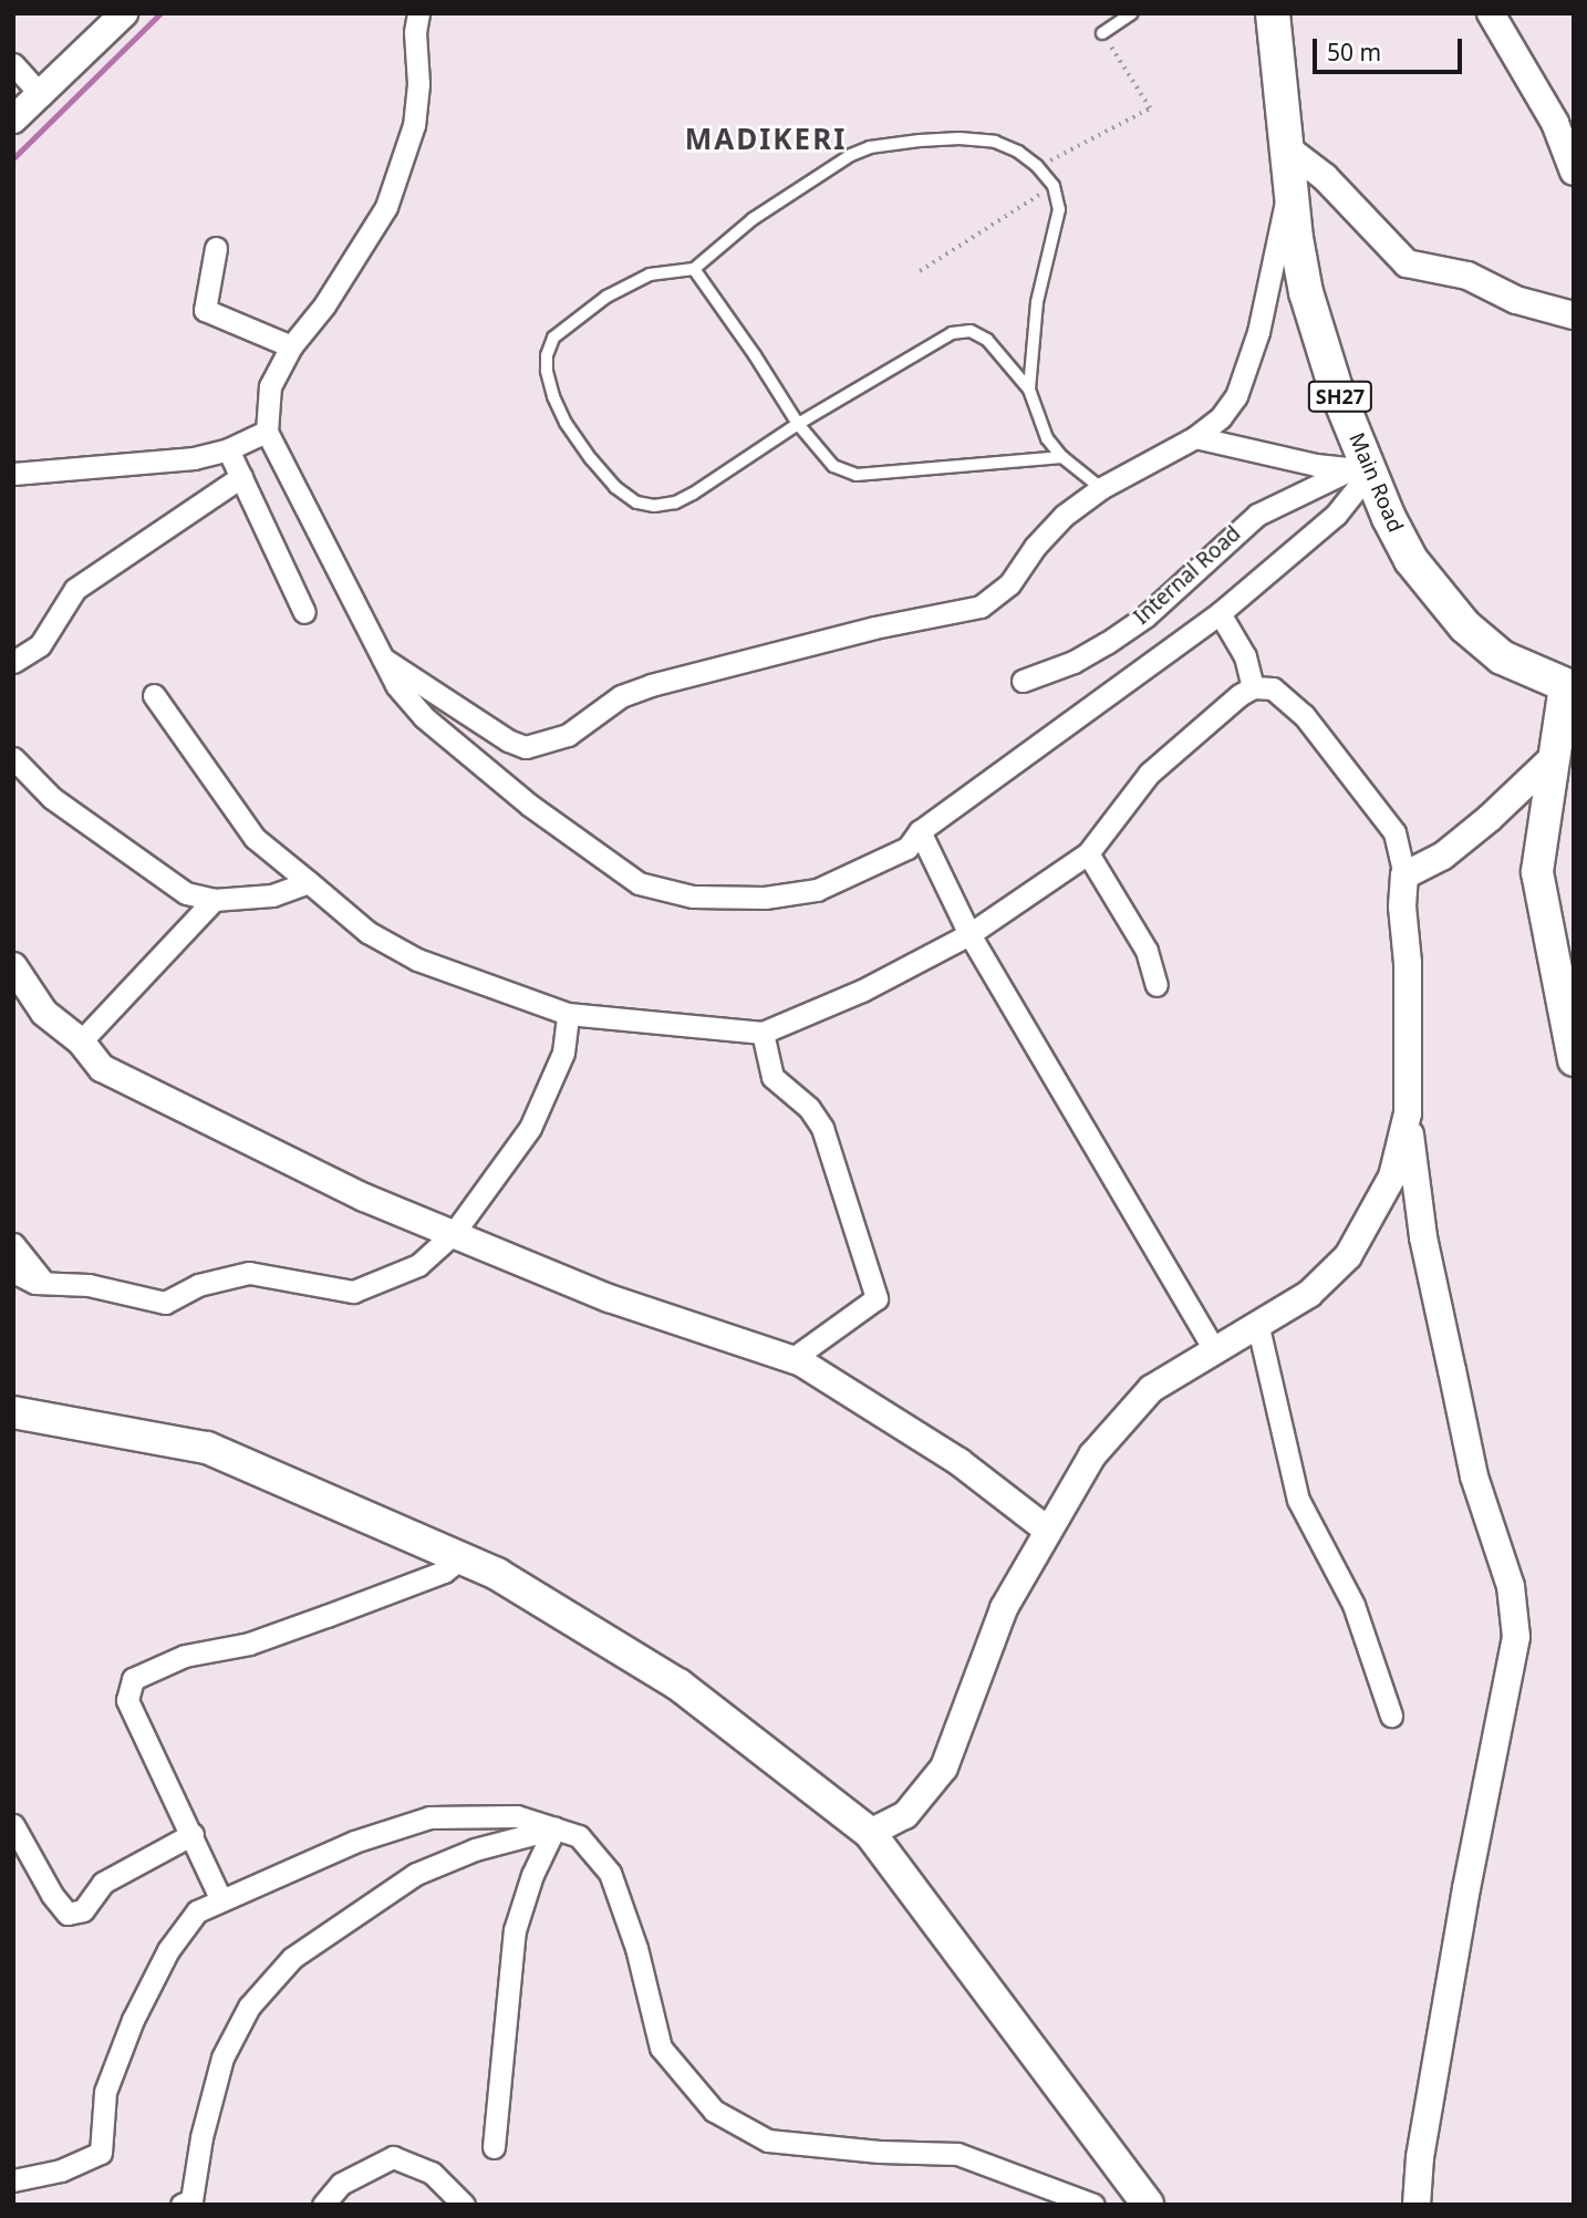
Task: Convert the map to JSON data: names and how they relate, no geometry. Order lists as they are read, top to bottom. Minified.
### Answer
{"streets":{"main road":["SH27","Main Road"],"street":["Internal Road"]},"crossings":[["Main Road","Internal Road"]],"districts":["MADIKERI"],"scale_bar":"50 m"}
